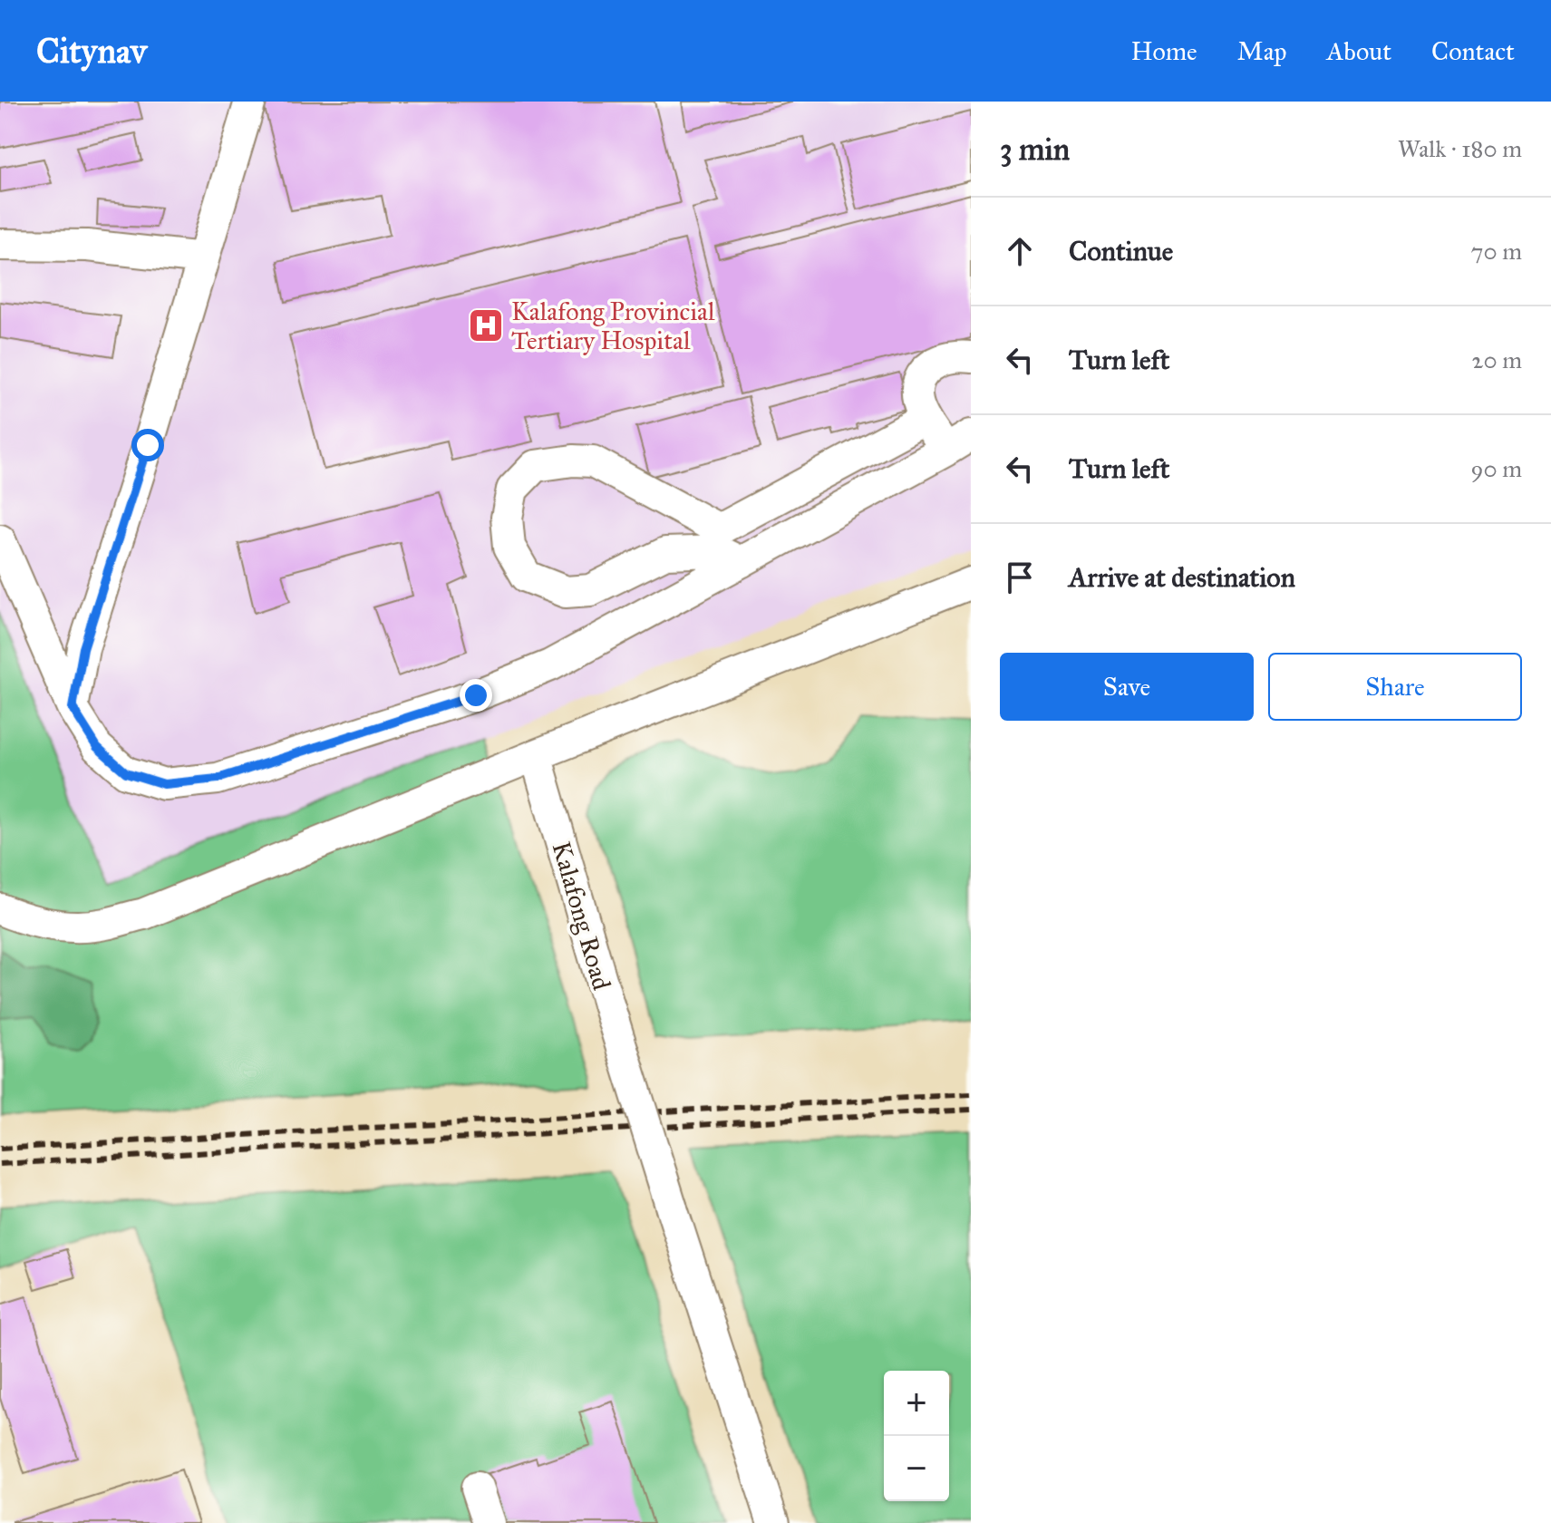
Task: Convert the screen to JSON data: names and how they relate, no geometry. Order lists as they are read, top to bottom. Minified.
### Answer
{"streets":{"street":["Kalafong Road"]},"places":{"hospital":["Kalafong Provincial Tertiary Hospital"]},"page":{"header":"Citynav","nav":["Home","Map","About","Contact"],"heading":["3 min","Walk · 180 m"],"list":[["Continue","70 m"],["Turn left","20 m"],["Turn left","90 m"],"Arrive at destination"],"buttons":["Save","Share"],"map_buttons":["+","−"]}}
